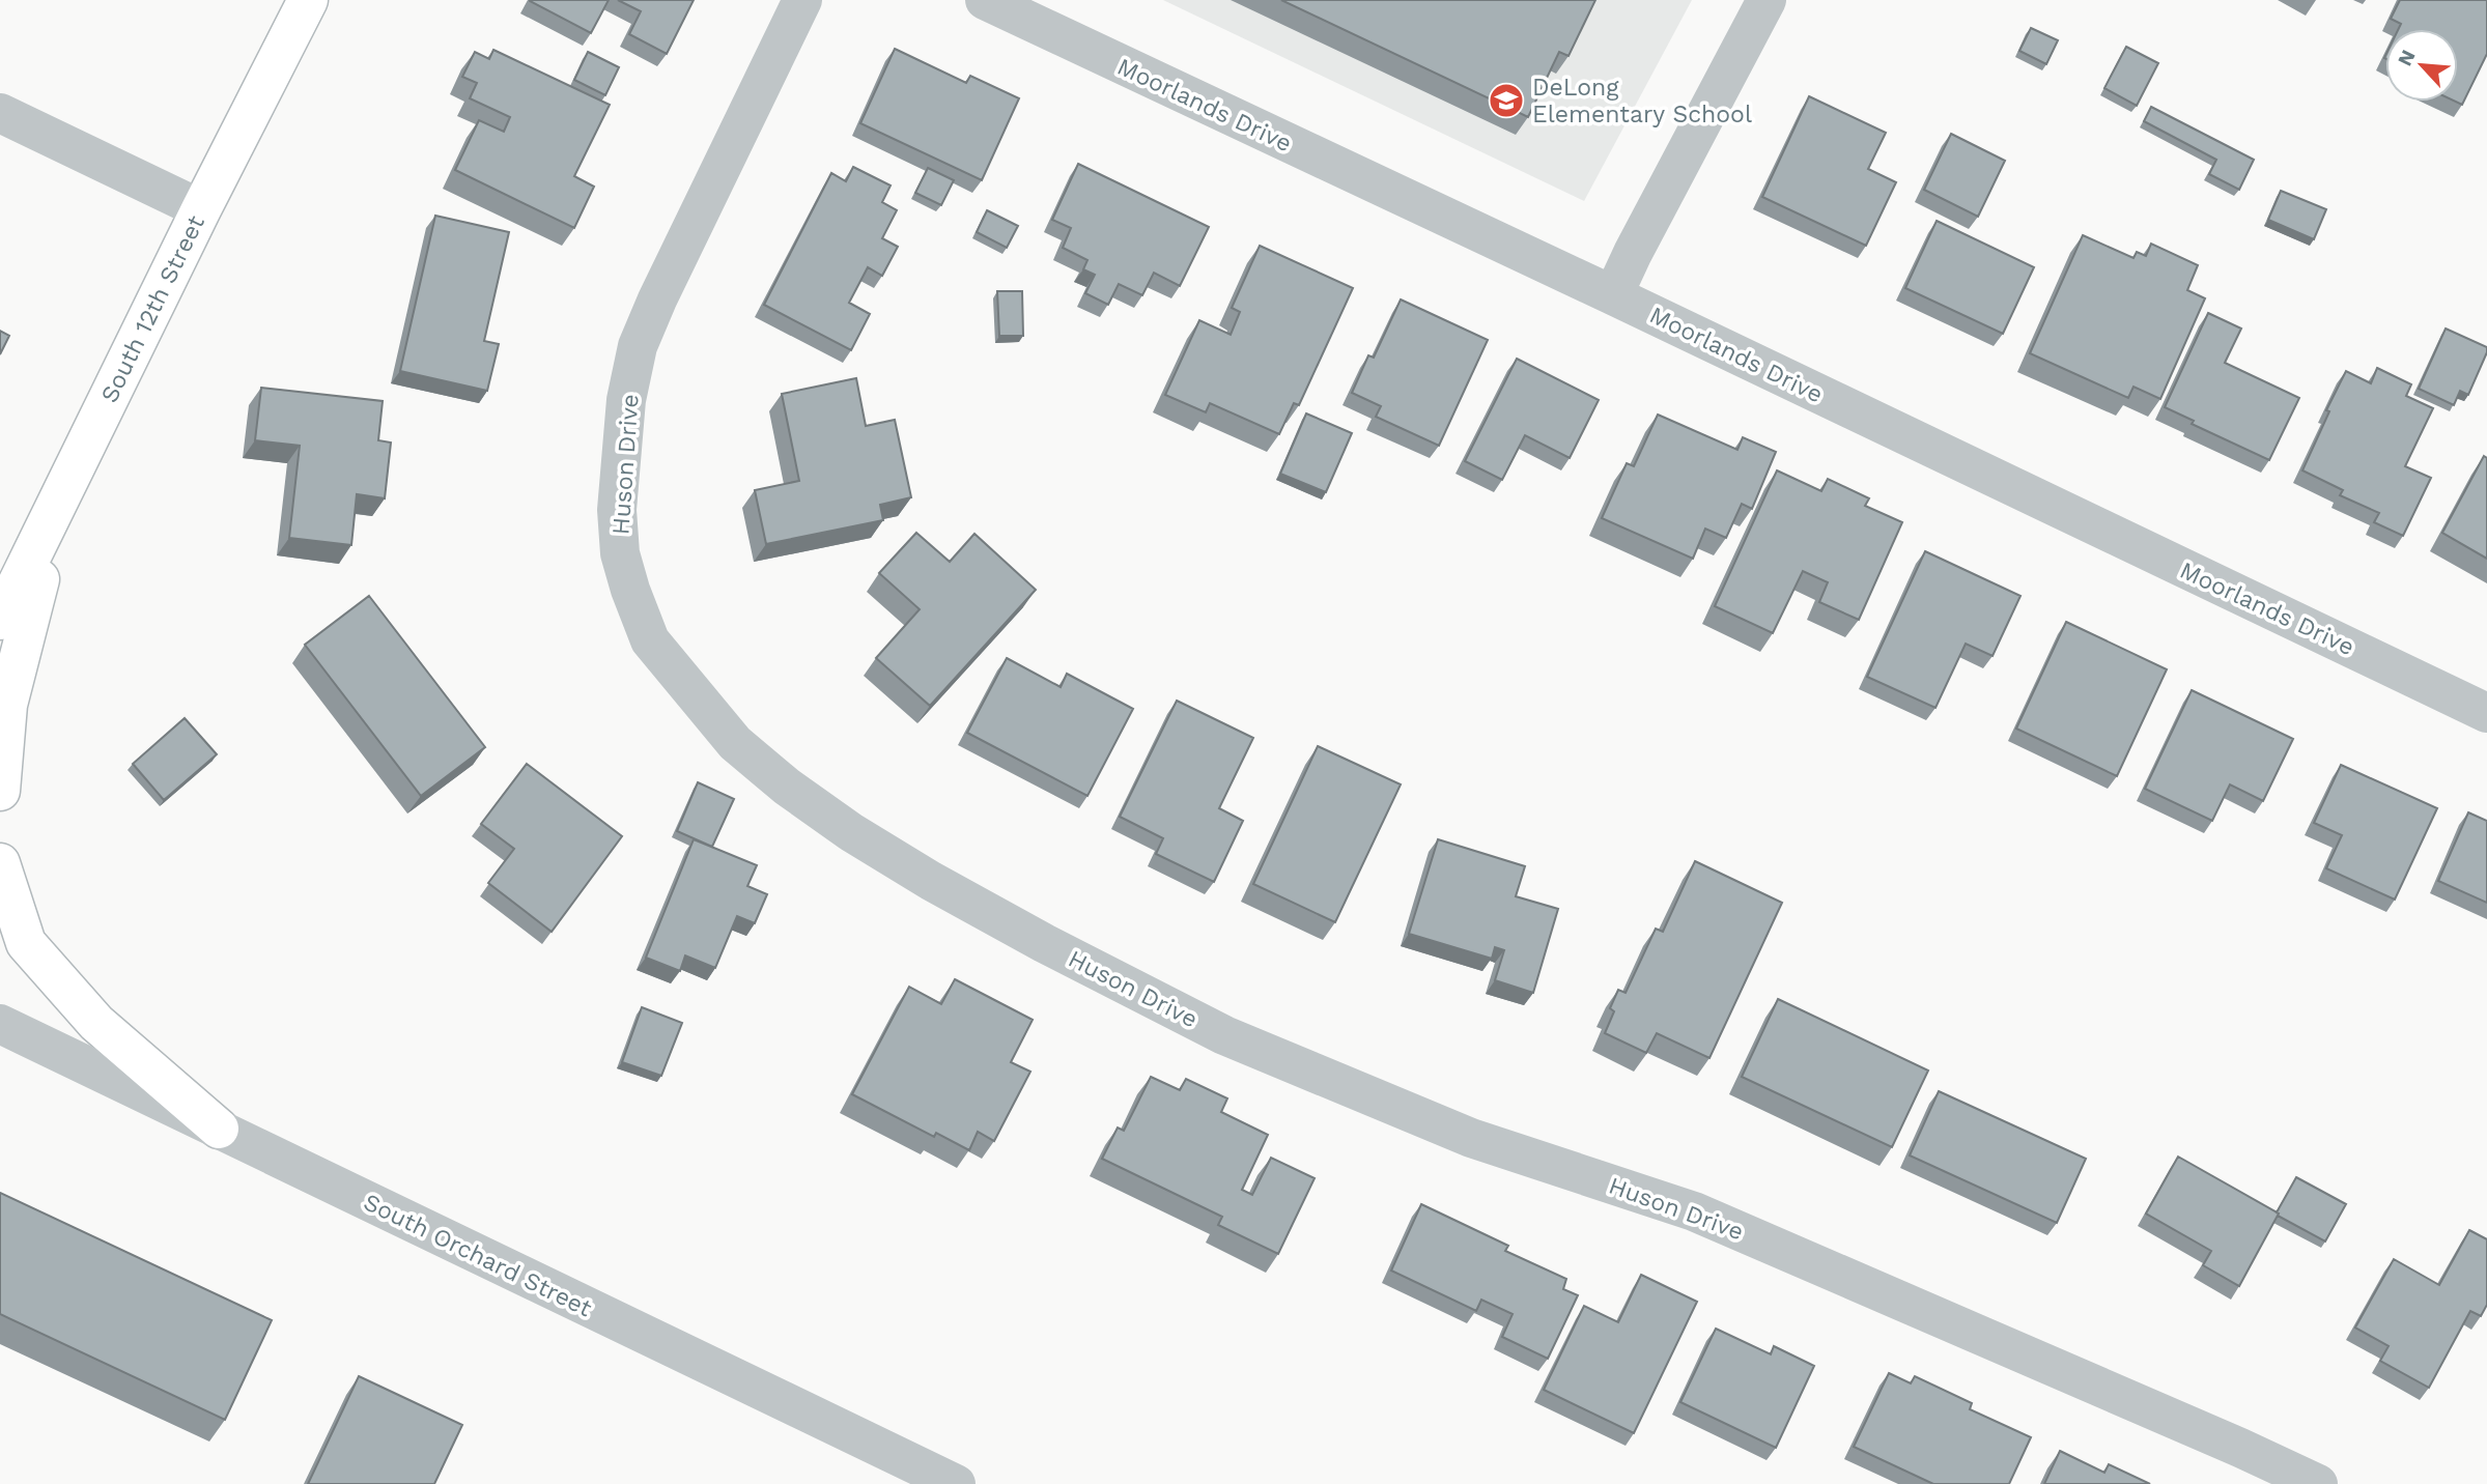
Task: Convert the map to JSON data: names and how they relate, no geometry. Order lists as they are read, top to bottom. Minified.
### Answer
{"streets":{"main road":["South 12th Street"],"street":["Moorlands Drive","Huson Drive","South Orchard Street"]},"places":{"school or university":["DeLong Elementary School"]},"north":"top left"}
